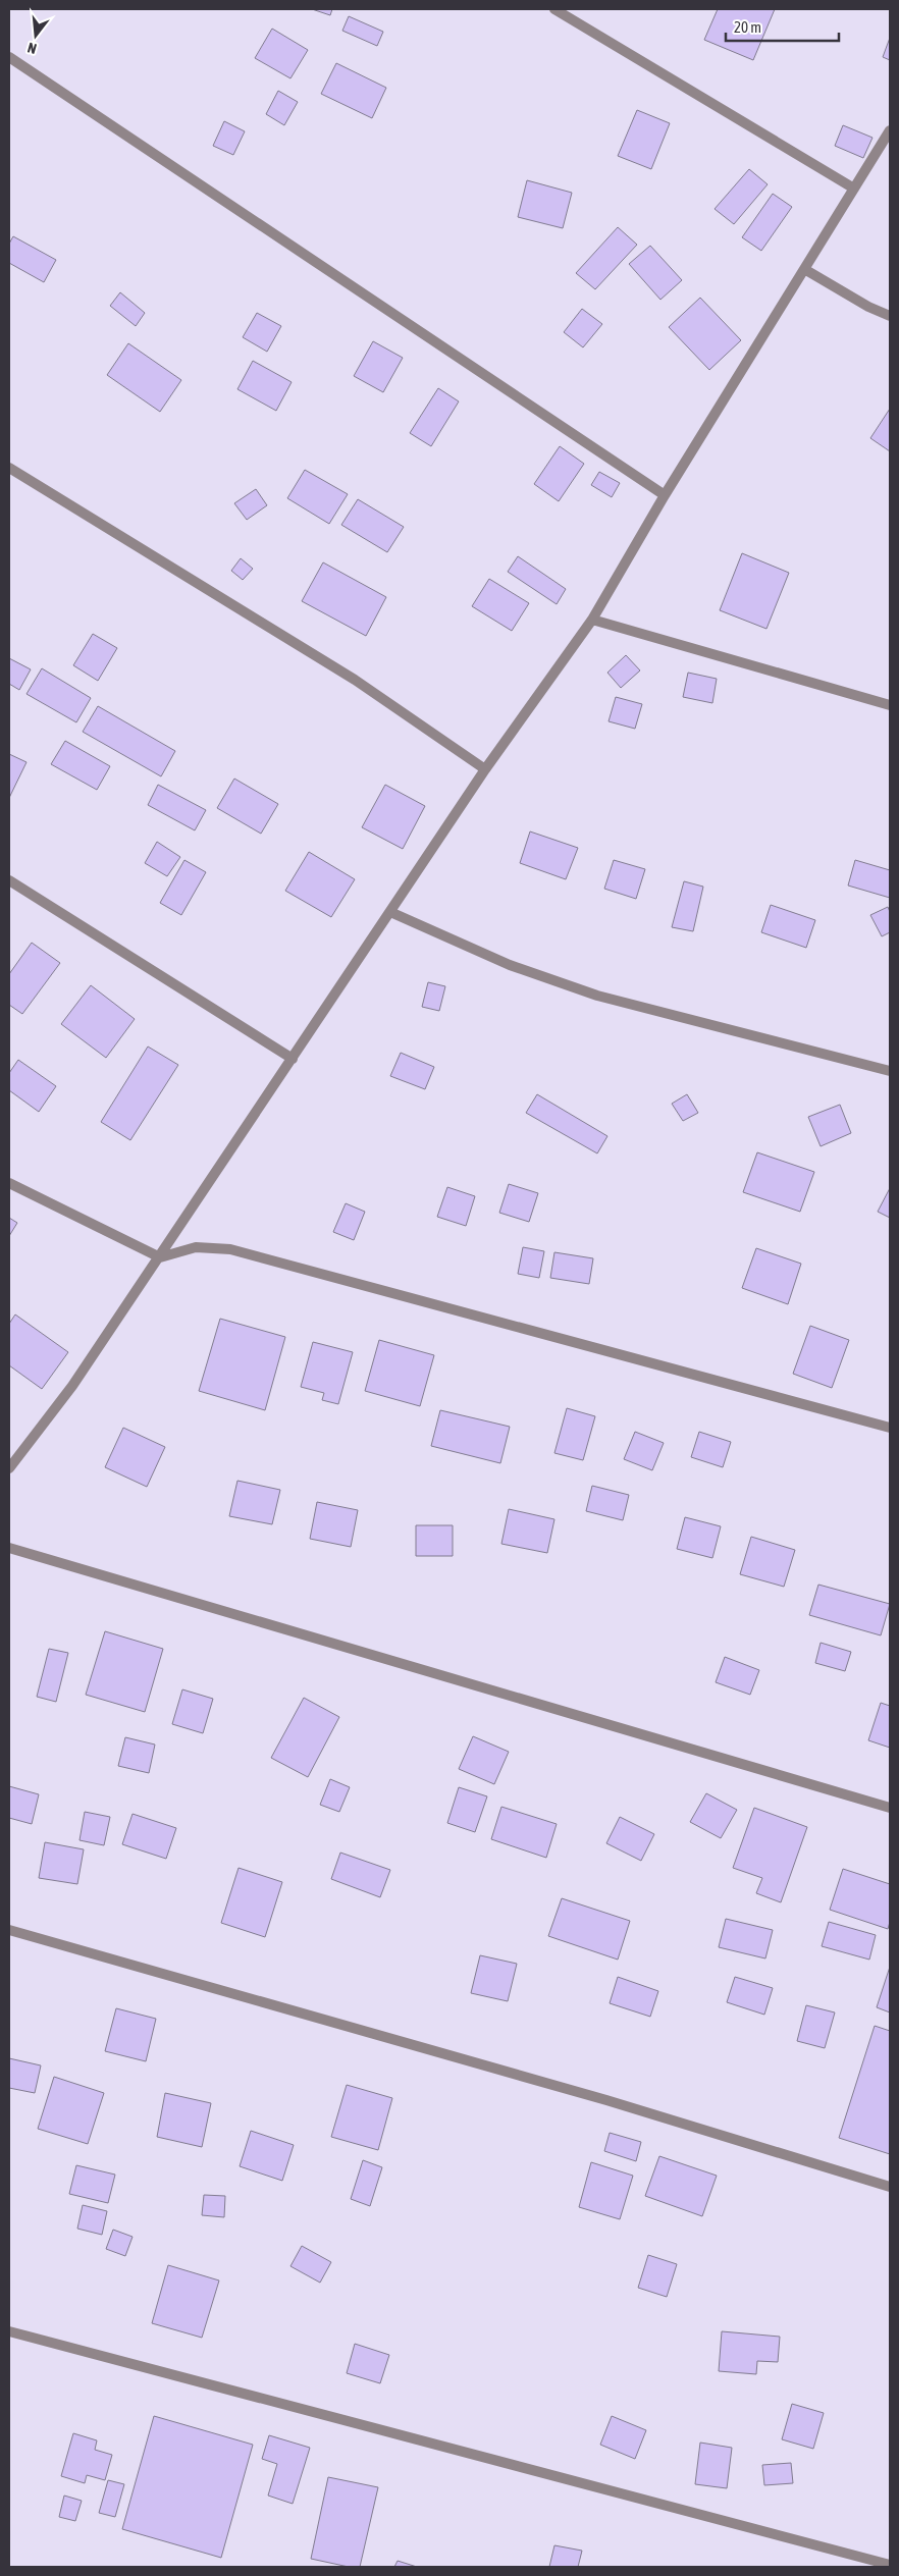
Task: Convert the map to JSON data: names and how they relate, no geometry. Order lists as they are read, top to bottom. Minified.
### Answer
{"scale_bar":"20 m","north":"bottom"}
